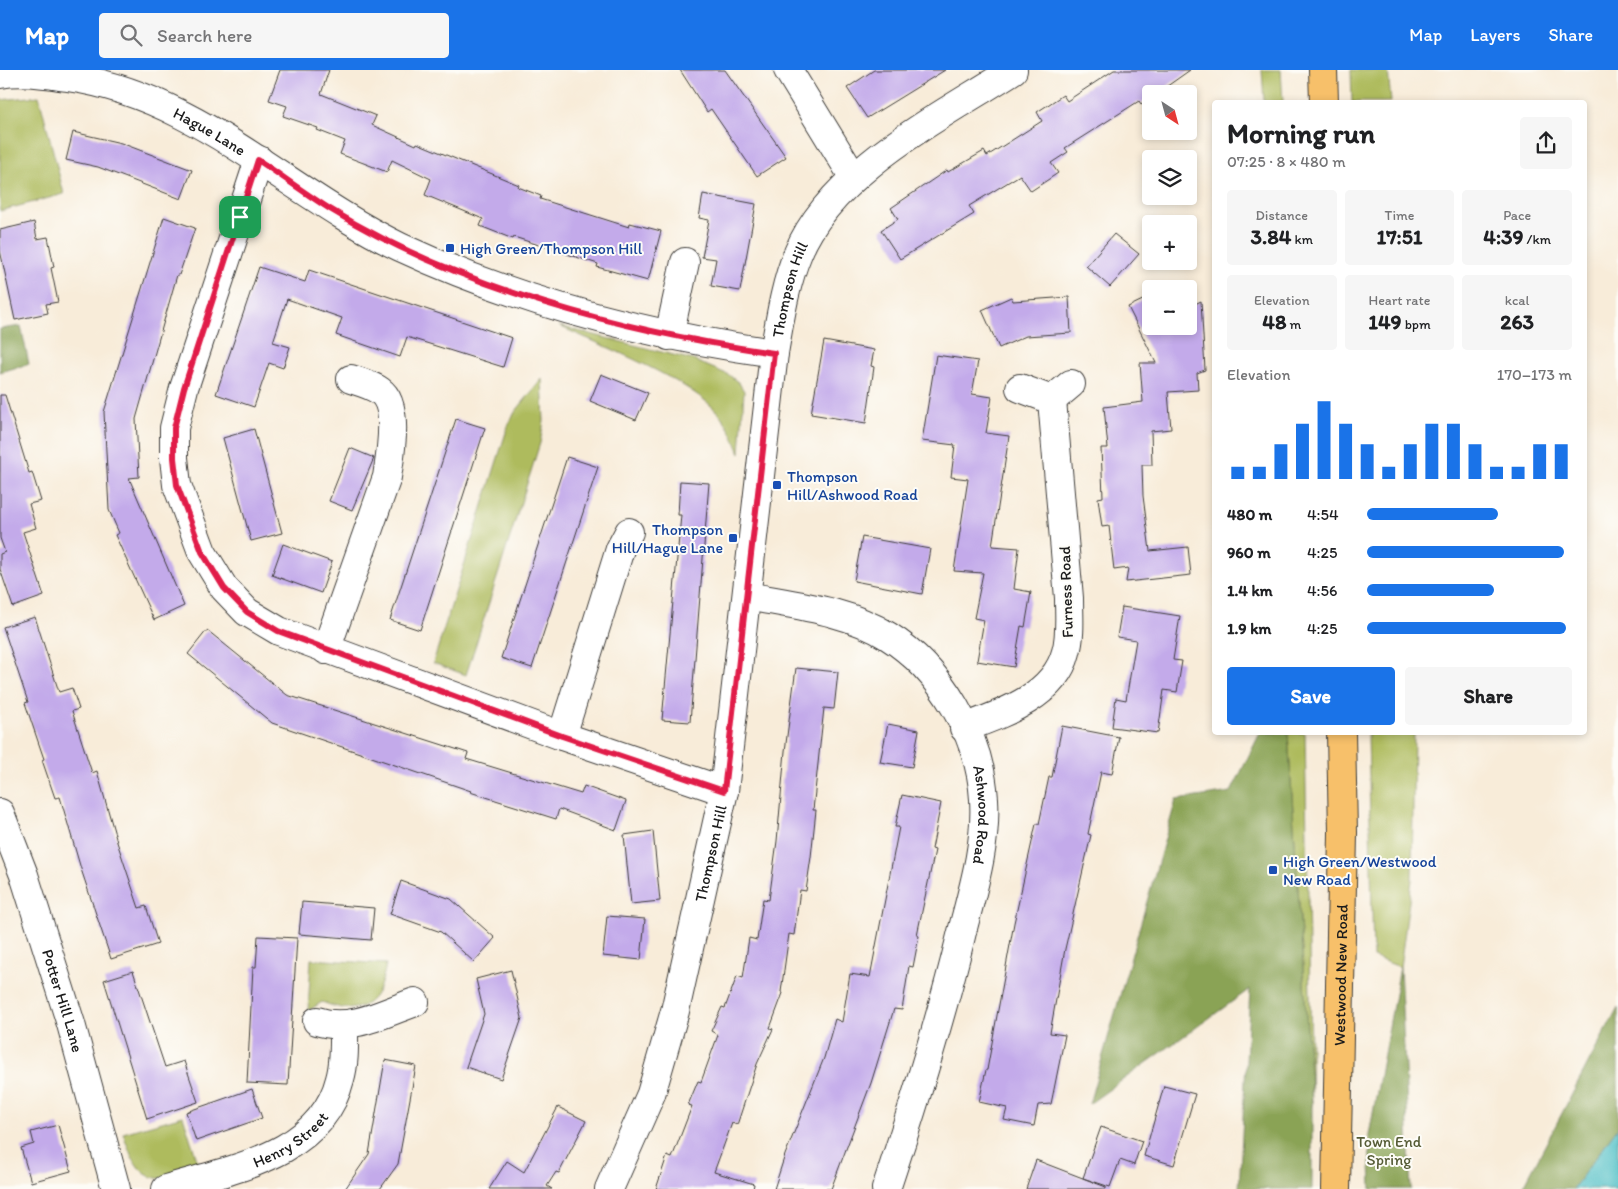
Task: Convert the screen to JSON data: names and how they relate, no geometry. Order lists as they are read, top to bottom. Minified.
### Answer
{"streets":{"highway":["Westwood New Road"],"street":["Hague Lane","Thompson Hill","Furness Road","Ashwood Road","Potter Hill Lane","Henry Street"]},"crossings":[["Hague Lane","Thompson Hill"],["Thompson Hill","Ashwood Road"],["Furness Road","Ashwood Road"]],"parks":["Town End Spring"],"places":{"transit":["High Green/Thompson Hill","Thompson Hill/Ashwood Road","Thompson Hill/Hague Lane","High Green/Westwood New Road"]},"north":"bottom right","page":{"header":"Map","search":"Search here","nav":["Map","Layers","Share"],"map_buttons":["+","−"],"heading":["Morning run","07:25 · 8 × 480 m"],"stats":[["Distance","3.84 km"],["Time","17:51"],["Pace","4:39 /km"],["Elevation","48 m"],["Heart rate","149 bpm"],["kcal","263"]],"chart":["Elevation","170–173 m"],"list":[{"name":"480 m","note":"4:54"},{"name":"960 m","note":"4:25"},{"name":"1.4 km","note":"4:56"},{"name":"1.9 km","note":"4:25"}],"buttons":["Save","Share"]}}
